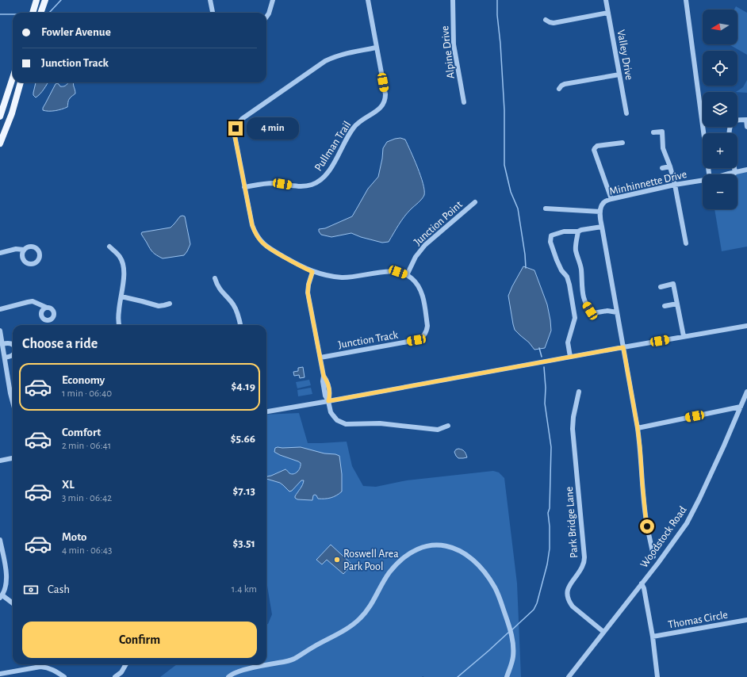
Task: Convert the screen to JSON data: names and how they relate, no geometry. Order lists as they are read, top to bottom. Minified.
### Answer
{"streets":{"street":["Alpine Drive","Valley Drive","Pullman Trail","Minhinnette Drive","Junction Point","Junction Track","Park Bridge Lane","Woodstock Road","Thomas Circle"]},"crossings":[["Pullman Trail","Junction Track"],["Junction Point","Junction Track"],["Park Bridge Lane","Woodstock Road"]],"places":["Roswell Area Park Pool"],"north":"left","page":{"map_buttons":["+","−"],"banner":["Fowler Avenue","Junction Track"],"bubble":"4 min","heading":"Choose a ride","list":[{"name":"Economy","note":"1 min · 06:40","value":"$4.19"},{"name":"Comfort","note":"2 min · 06:41","value":"$5.66"},{"name":"XL","note":"3 min · 06:42","value":"$7.13"},{"name":"Moto","note":"4 min · 06:43","value":"$3.51"}],"pay":["Cash","1.4 km"],"buttons":"Confirm"}}
